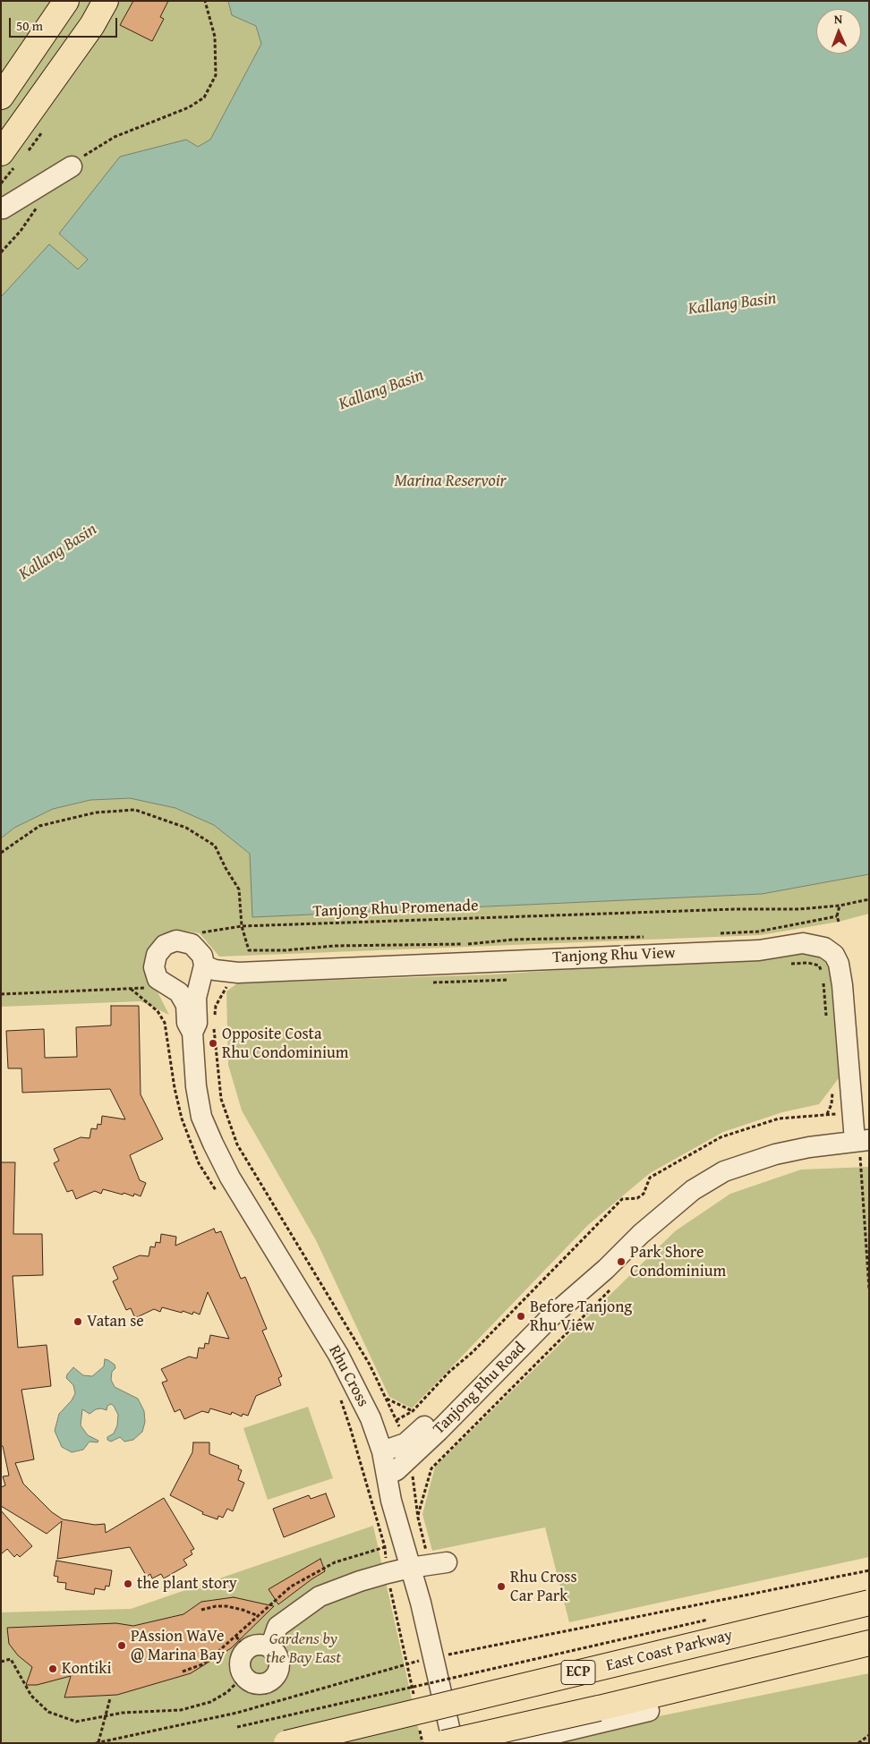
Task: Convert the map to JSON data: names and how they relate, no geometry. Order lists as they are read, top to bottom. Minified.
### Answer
{"streets":{"main road":["East Coast Parkway","ECP"],"street":["Tanjong Rhu View","Rhu Cross","Tanjong Rhu Road"],"path":["Tanjong Rhu Promenade"]},"crossings":[["Tanjong Rhu Promenade","Rhu Cross"],["Tanjong Rhu View","Rhu Cross"],["Tanjong Rhu View","Tanjong Rhu Road"],["Rhu Cross","Tanjong Rhu Road"]],"water":["Kallang Basin","Marina Reservoir"],"parks":["Gardens by the Bay East"],"places":["Opposite Costa Rhu Condominium","Park Shore Condominium","Before Tanjong Rhu View","Vatan se","the plant story","Rhu Cross Car Park","PAssion WaVe @ Marina Bay","Kontiki"],"scale_bar":"50 m","north":"top"}
